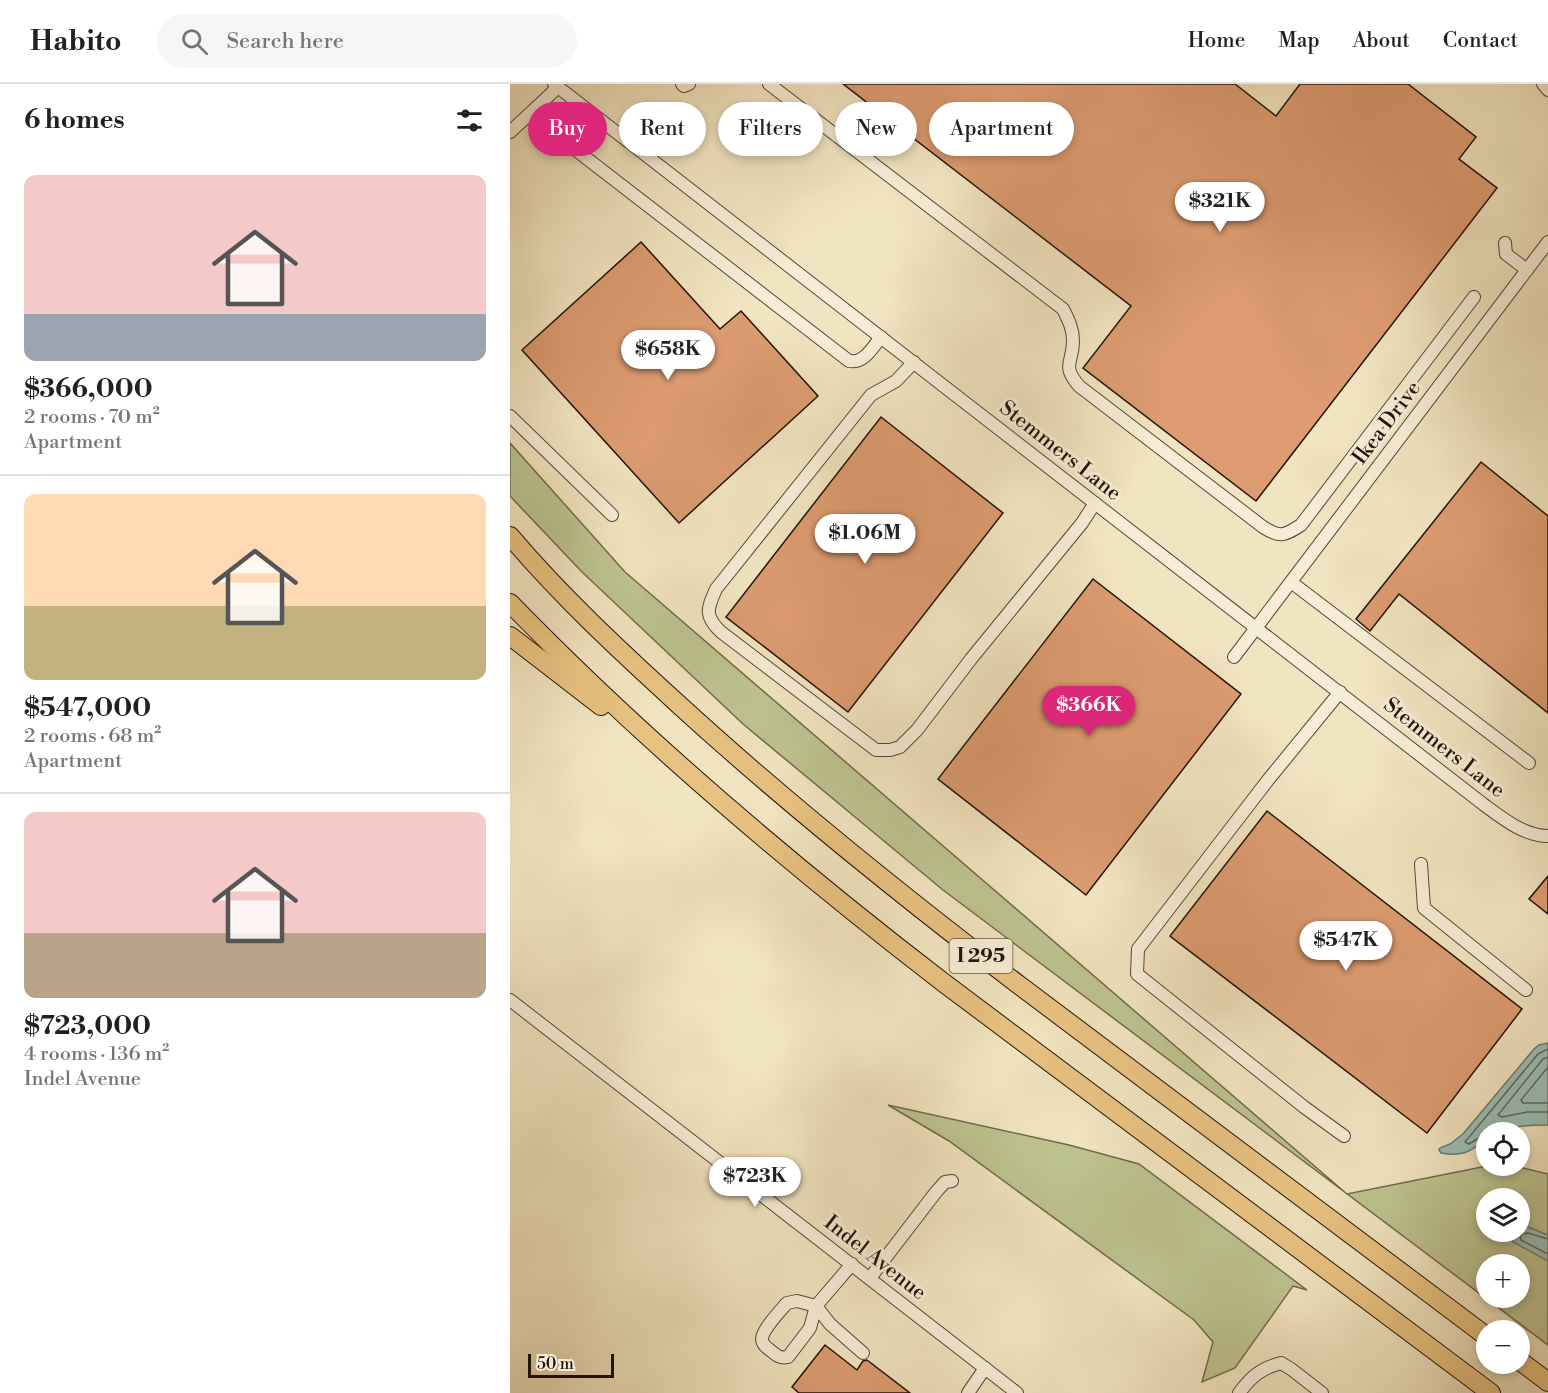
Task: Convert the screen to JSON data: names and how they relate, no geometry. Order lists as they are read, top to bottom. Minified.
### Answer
{"streets":{"highway":["I 295"],"street":["Ikea Drive","Stemmers Lane","Indel Avenue"]},"crossings":[["Ikea Drive","Stemmers Lane"]],"scale_bar":"50 m","page":{"header":"Habito","search":"Search here","nav":["Home","Map","About","Contact"],"heading":"6 homes","chip":["Buy","Rent","Filters","New","Apartment"],"list":[{"name":"$366,000","note":"2 rooms · 70 m² · Apartment"},{"name":"$547,000","note":"2 rooms · 68 m² · Apartment"},{"name":"$723,000","note":"4 rooms · 136 m² · Indel Avenue"}],"price":["$321K","$658K","$1.06M","$366K","$547K","$723K"],"map_buttons":["+","−"],"scale":"50 m"}}
